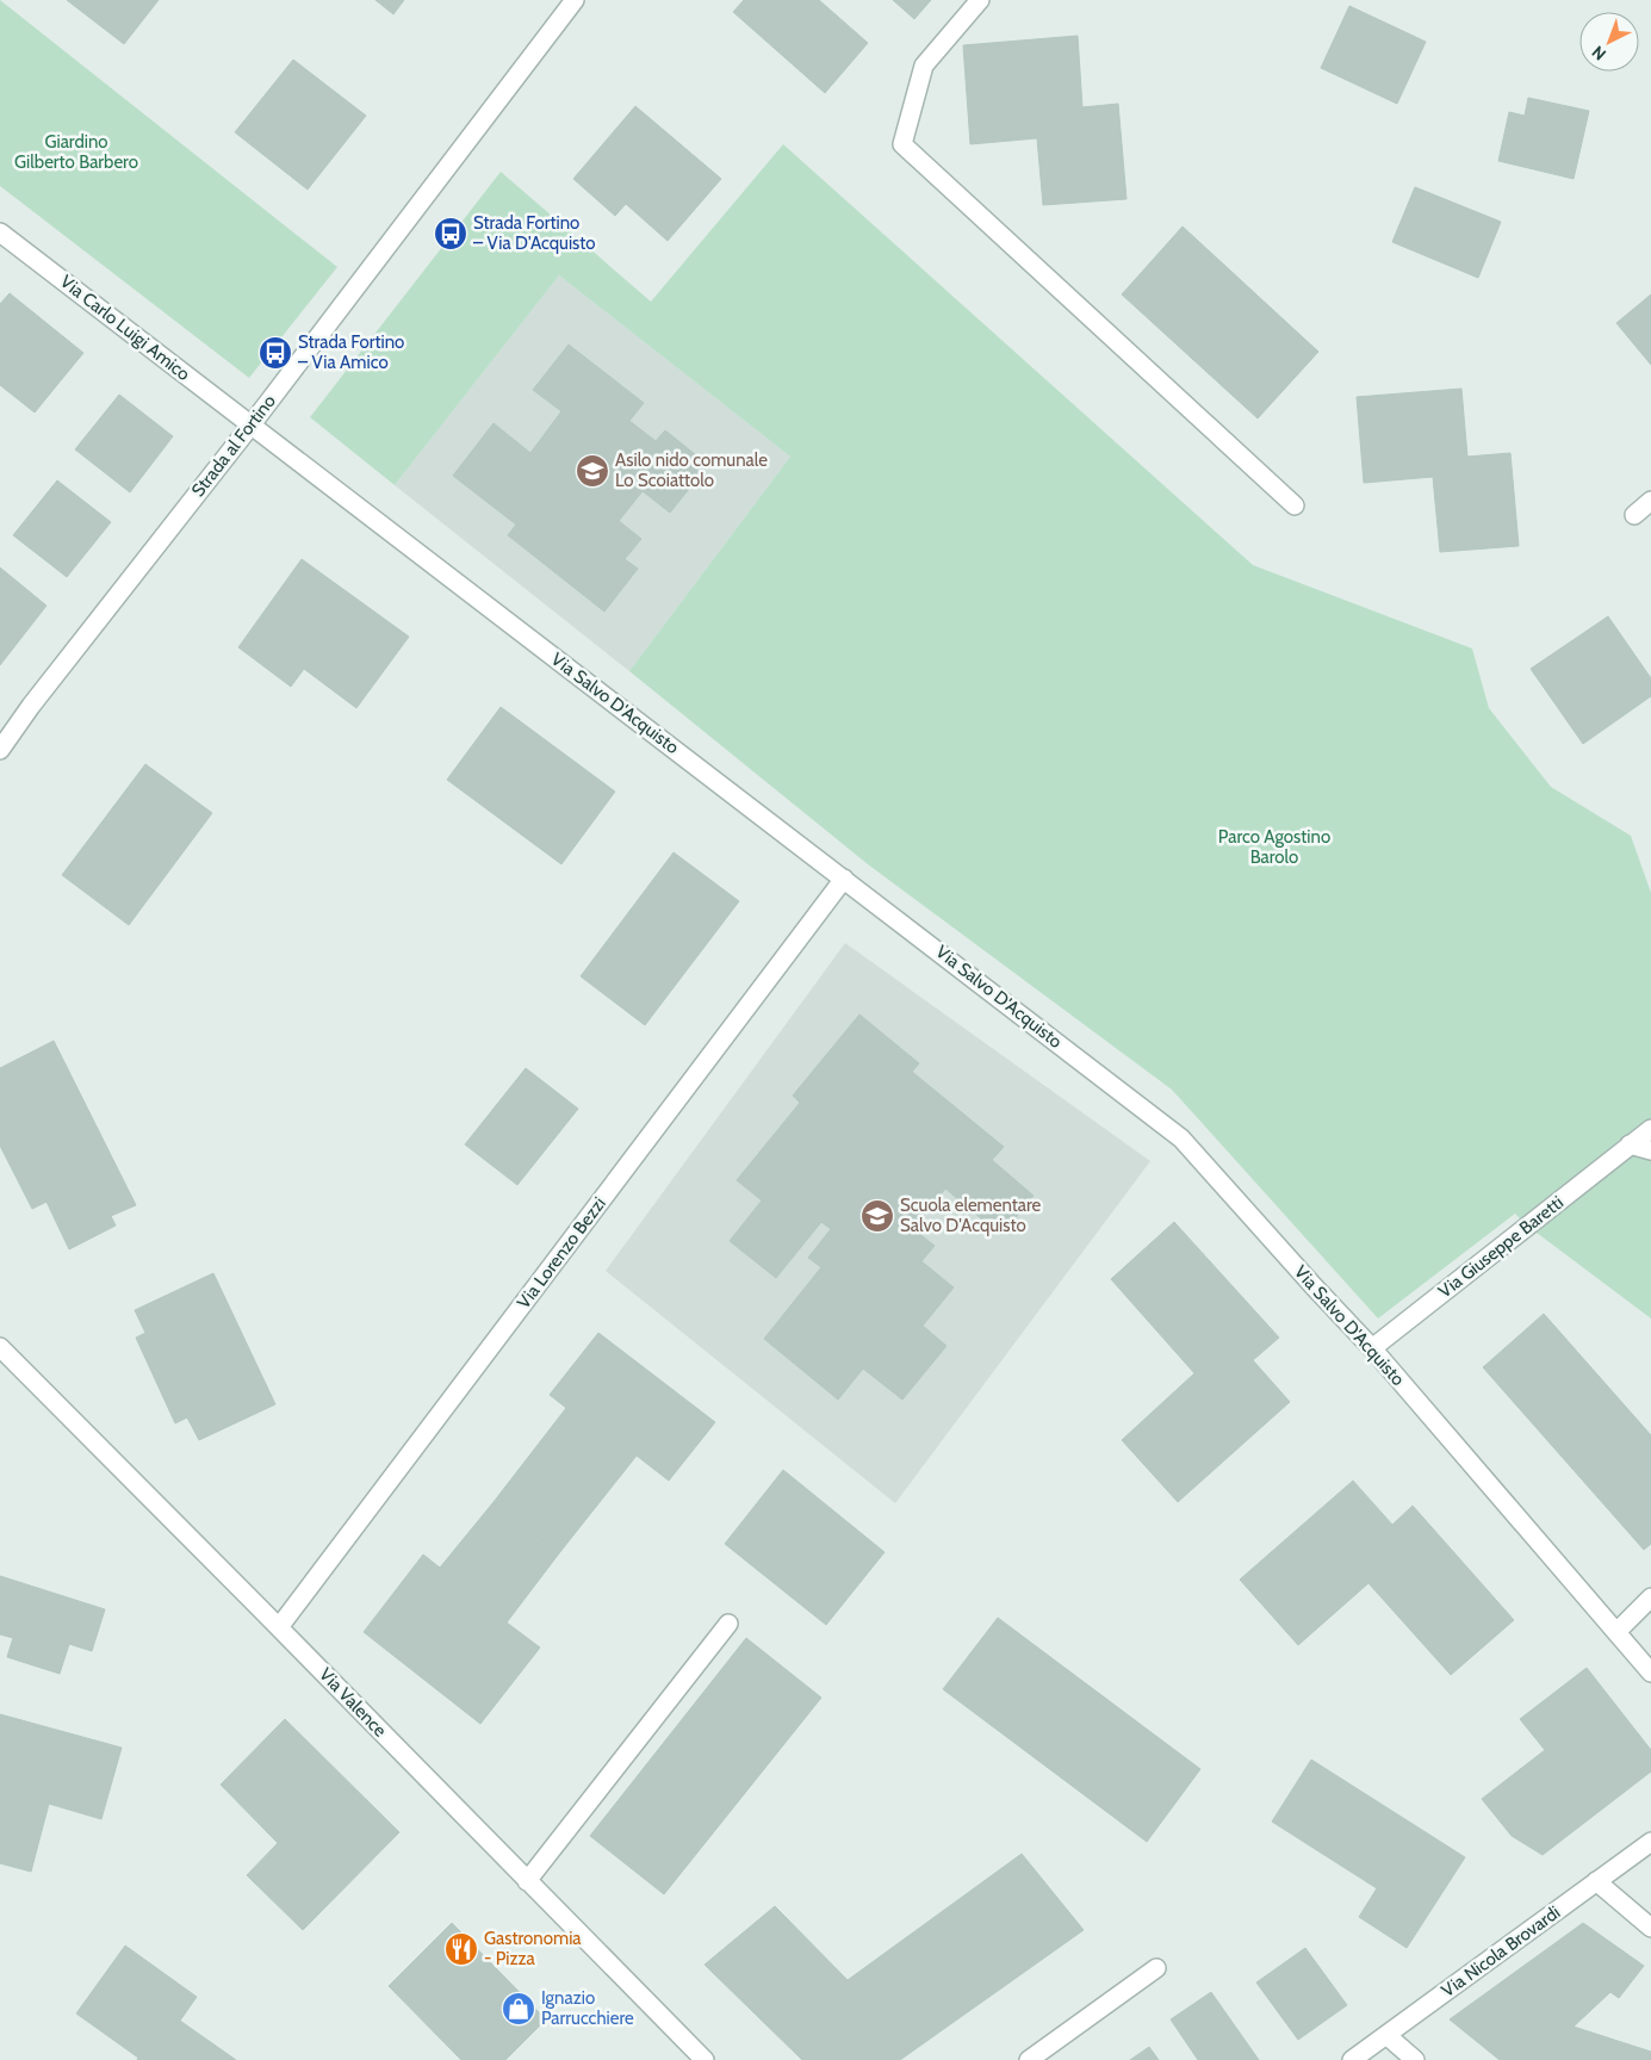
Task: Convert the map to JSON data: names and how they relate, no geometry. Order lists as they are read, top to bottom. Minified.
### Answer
{"streets":{"street":["Via Carlo Luigi Amico","Strada al Fortino","Via Salvo D'Acquisto","Via Giuseppe Baretti","Via Lorenzo Bezzi","Via Valence","Via Nicola Brovardi"]},"crossings":[["Via Carlo Luigi Amico","Strada al Fortino"],["Via Carlo Luigi Amico","Via Salvo D'Acquisto"],["Strada al Fortino","Via Salvo D'Acquisto"],["Via Salvo D'Acquisto","Via Giuseppe Baretti"],["Via Salvo D'Acquisto","Via Lorenzo Bezzi"],["Via Lorenzo Bezzi","Via Valence"]],"parks":["Giardino Gilberto Barbero","Parco Agostino Barolo"],"places":{"bus stop":["Strada Fortino – Via D'Acquisto","Strada Fortino – Via Amico"],"school or university":["Asilo nido comunale Lo Scoiattolo","Scuola elementare Salvo D'Acquisto"],"restaurant":["Gastronomia - Pizza"],"shop":["Ignazio Parrucchiere"]},"north":"bottom left"}
